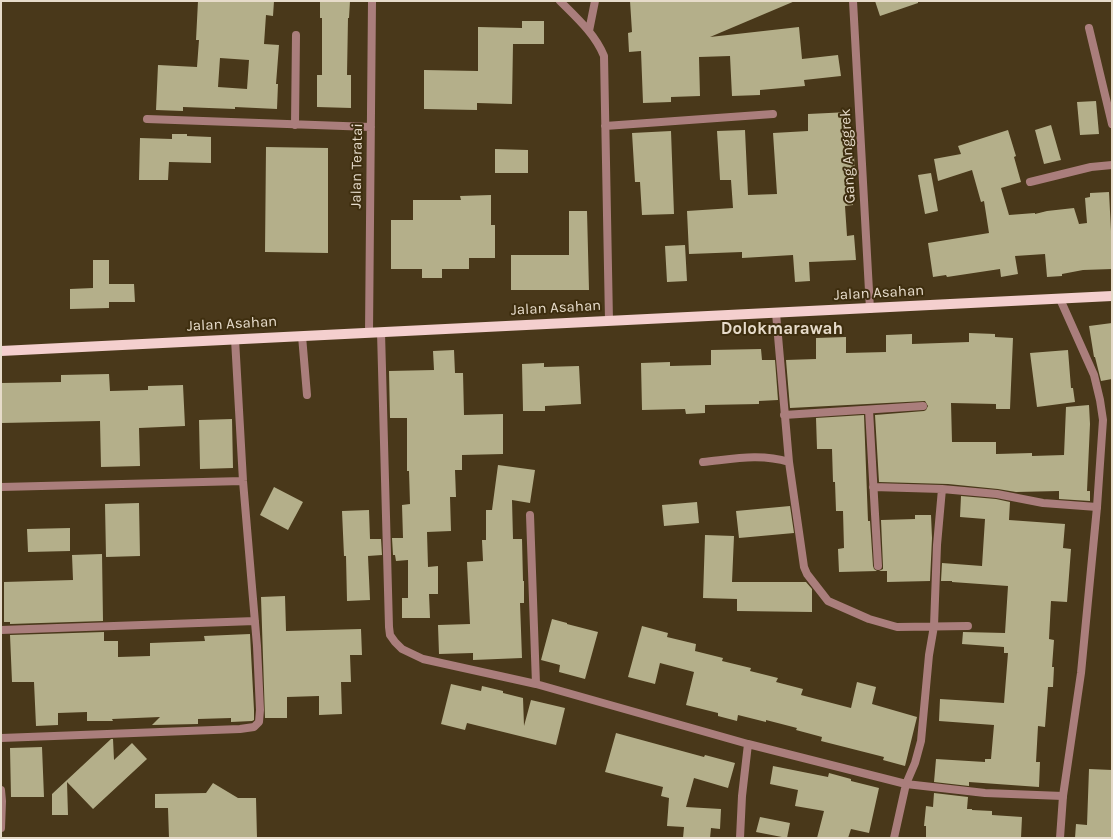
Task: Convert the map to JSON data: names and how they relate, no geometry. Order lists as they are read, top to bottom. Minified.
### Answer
{"streets":{"main road":["Jalan Asahan"],"street":["Gang Anggrek","Jalan Teratai"]},"crossings":[["Gang Anggrek","Jalan Asahan"],["Jalan Teratai","Jalan Asahan"]],"districts":["Dolokmarawah"]}
